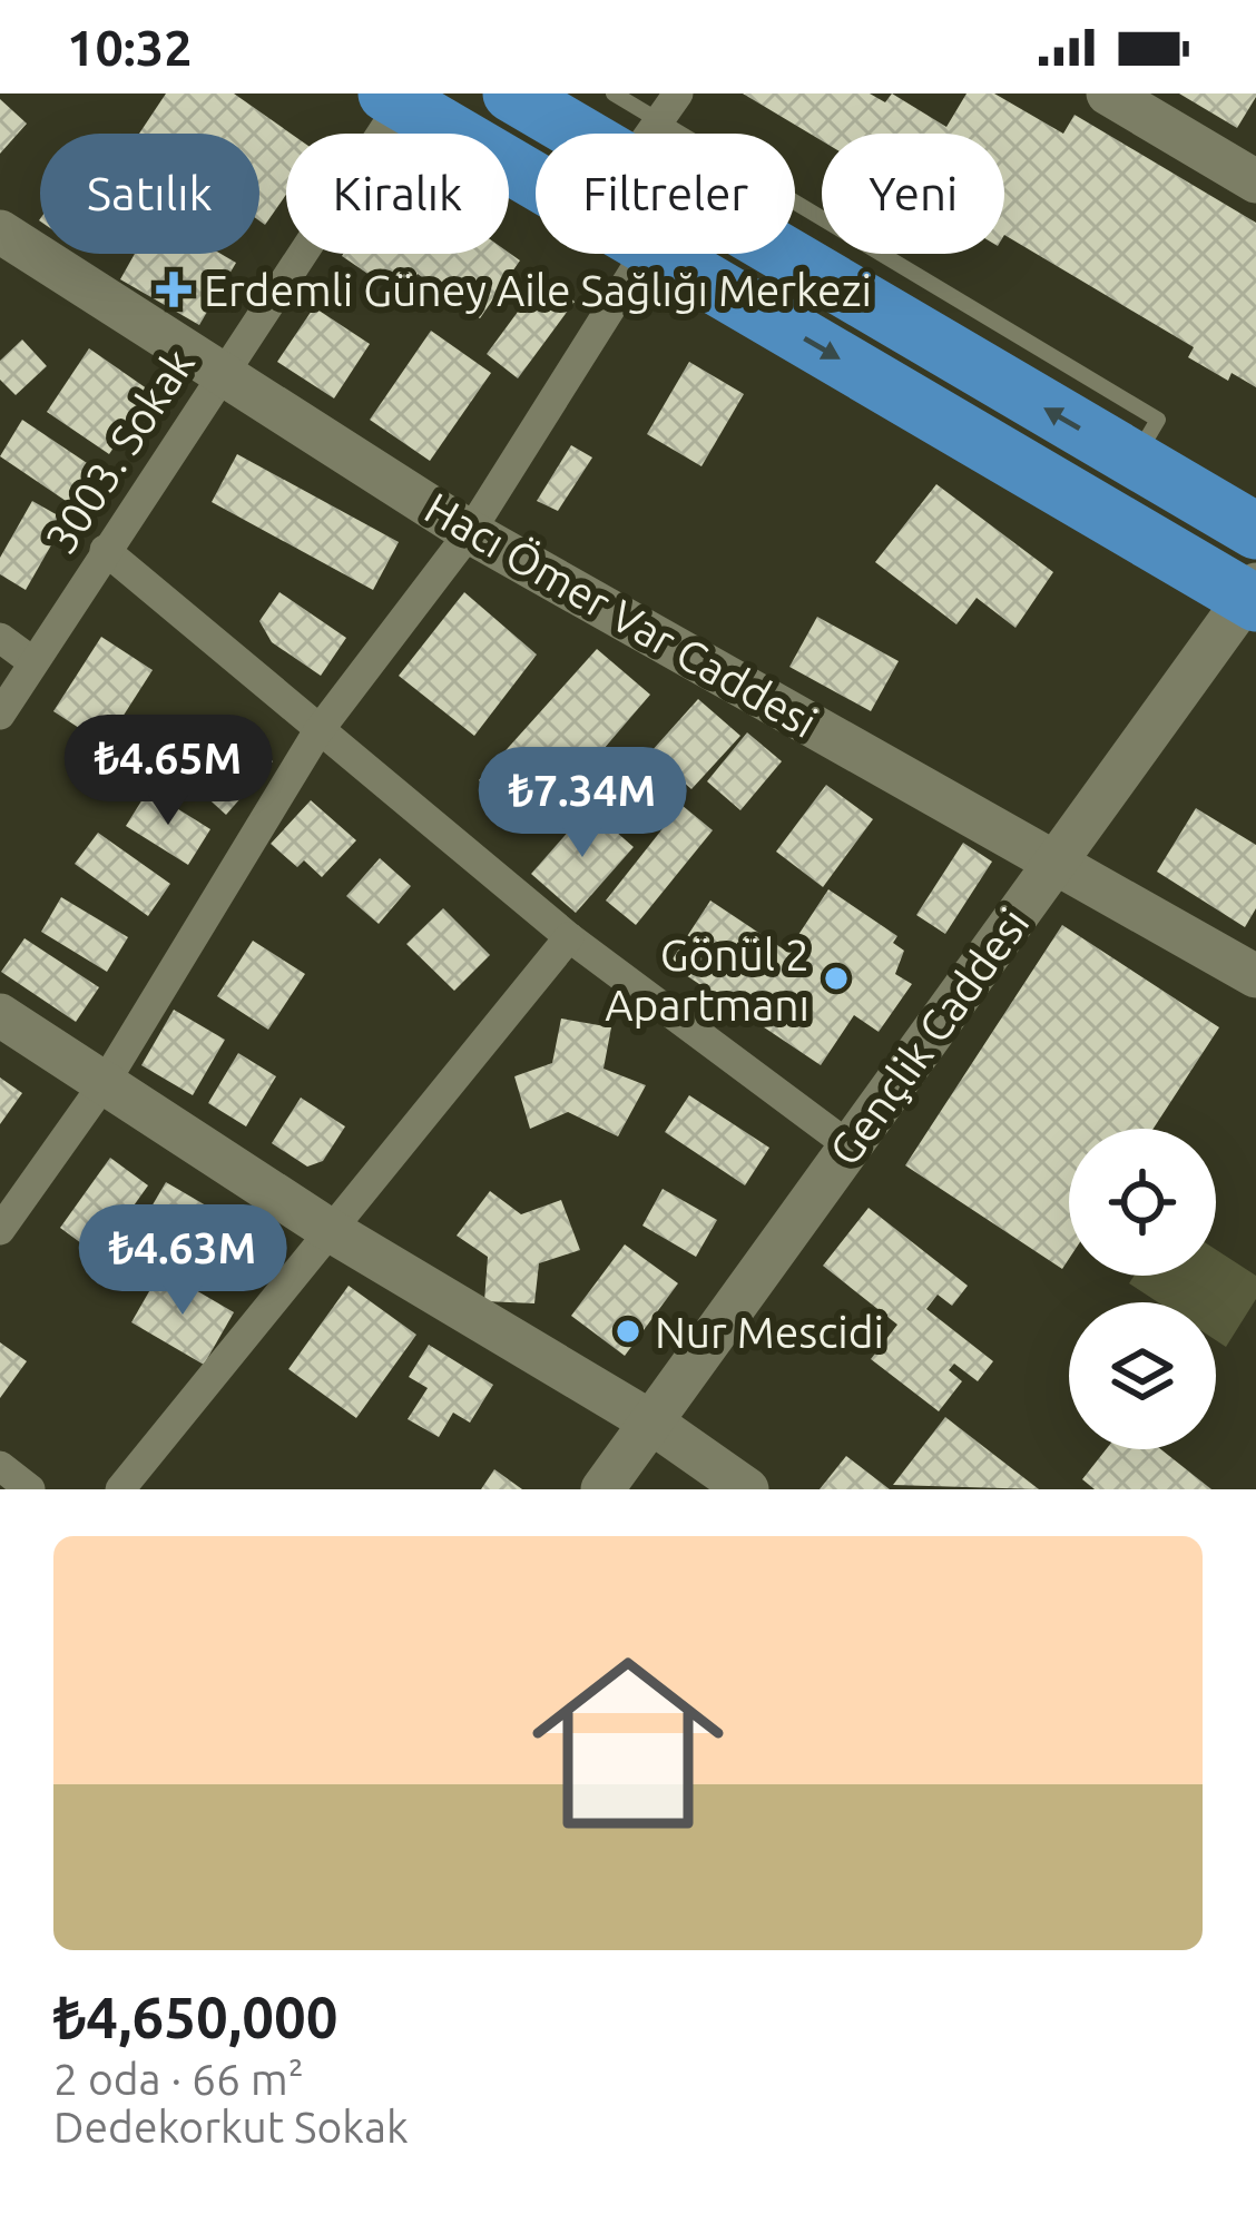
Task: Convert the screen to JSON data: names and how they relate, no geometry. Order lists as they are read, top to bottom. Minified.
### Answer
{"streets":{"street":["3003. Sokak","Hacı Ömer Var Caddesi","Gençlik Caddesi"]},"crossings":[["3003. Sokak","Hacı Ömer Var Caddesi"],["Hacı Ömer Var Caddesi","Gençlik Caddesi"]],"places":{"health":["Erdemli Güney Aile Sağlığı Merkezi"],"other":["Gönül 2 Apartmanı","Nur Mescidi"]},"page":{"status":"10:32","chip":["Satılık","Kiralık","Filtreler","Yeni"],"price":["₺4.65M","₺7.34M","₺4.63M"],"list":[{"name":"₺4,650,000","note":"2 oda · 66 m² · Dedekorkut Sokak"}]}}
